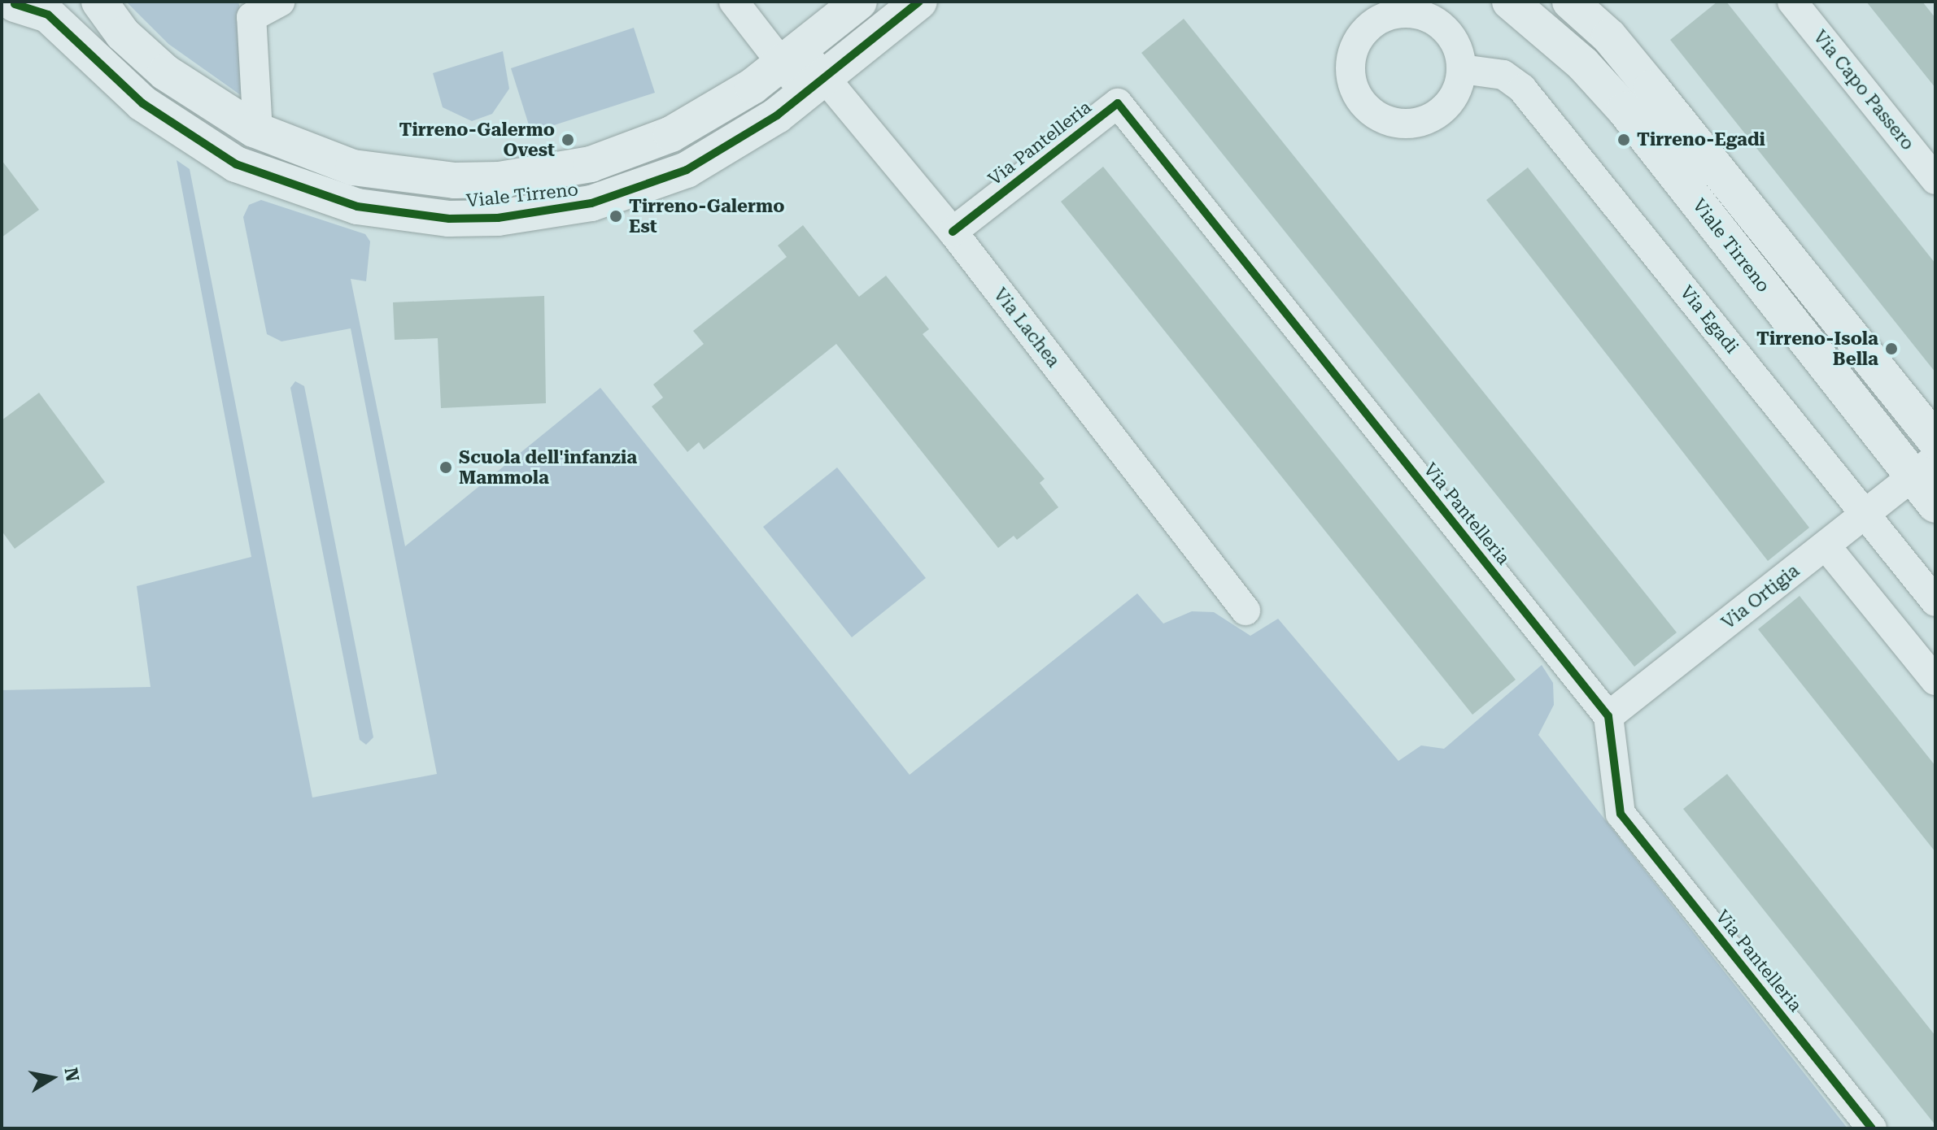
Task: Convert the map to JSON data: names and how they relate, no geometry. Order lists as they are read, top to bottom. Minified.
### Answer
{"streets":{"street":["Via Capo Passero","Via Pantelleria","Viale Tirreno","Via Egadi","Via Lachea","Via Ortigia"]},"crossings":[["Via Pantelleria","Via Lachea"],["Via Pantelleria","Via Ortigia"],["Viale Tirreno","Via Lachea"],["Viale Tirreno","Via Ortigia"],["Via Egadi","Via Ortigia"]],"places":["Tirreno-Galermo Ovest","Tirreno-Egadi","Tirreno-Galermo Est","Tirreno-Isola Bella","Scuola dell'infanzia Mammola"],"north":"right"}
